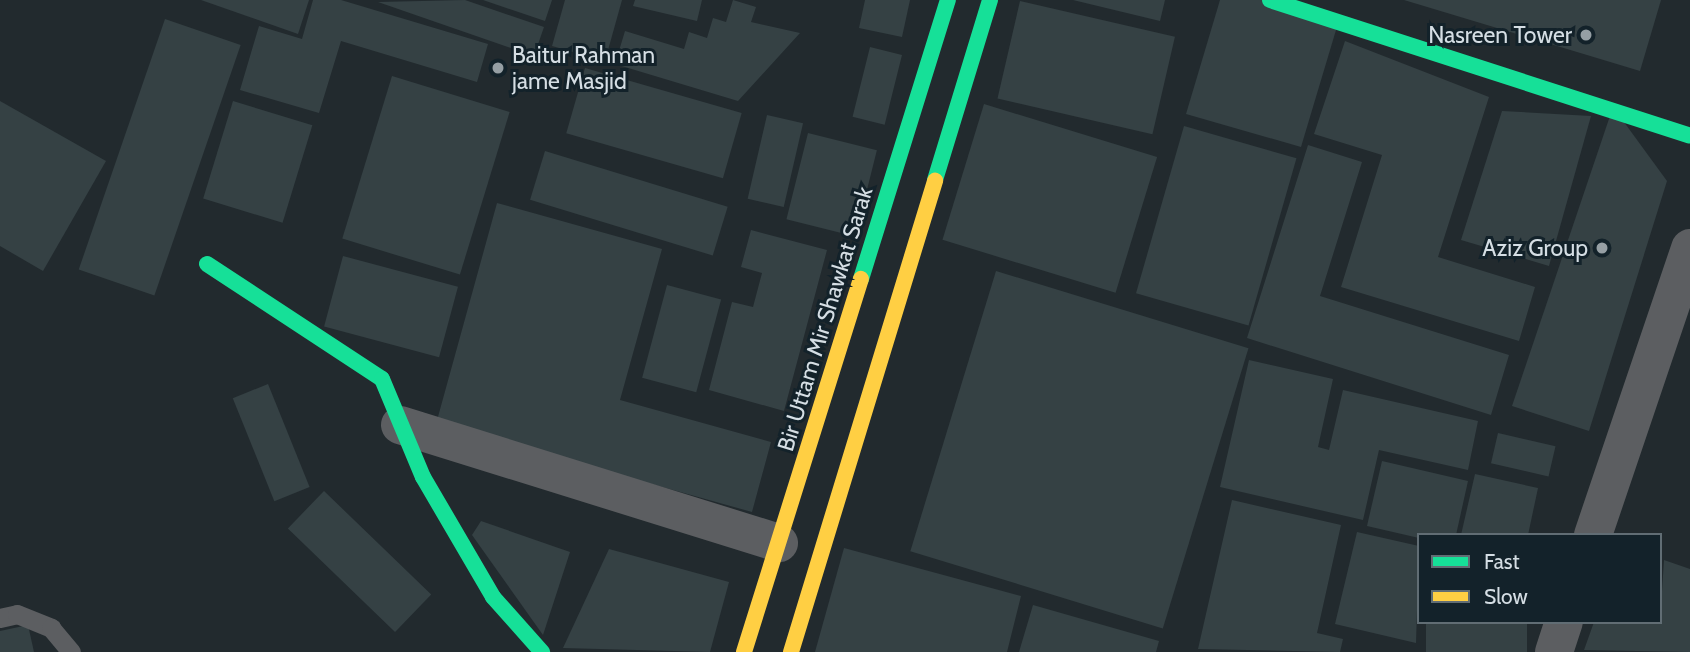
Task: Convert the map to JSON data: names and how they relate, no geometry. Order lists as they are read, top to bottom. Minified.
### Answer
{"streets":{"main road":["Bir Uttam Mir Shawkat Sarak"]},"places":["Nasreen Tower","Baitur Rahman jame Masjid","Aziz Group"],"legend":["Fast","Slow"]}
